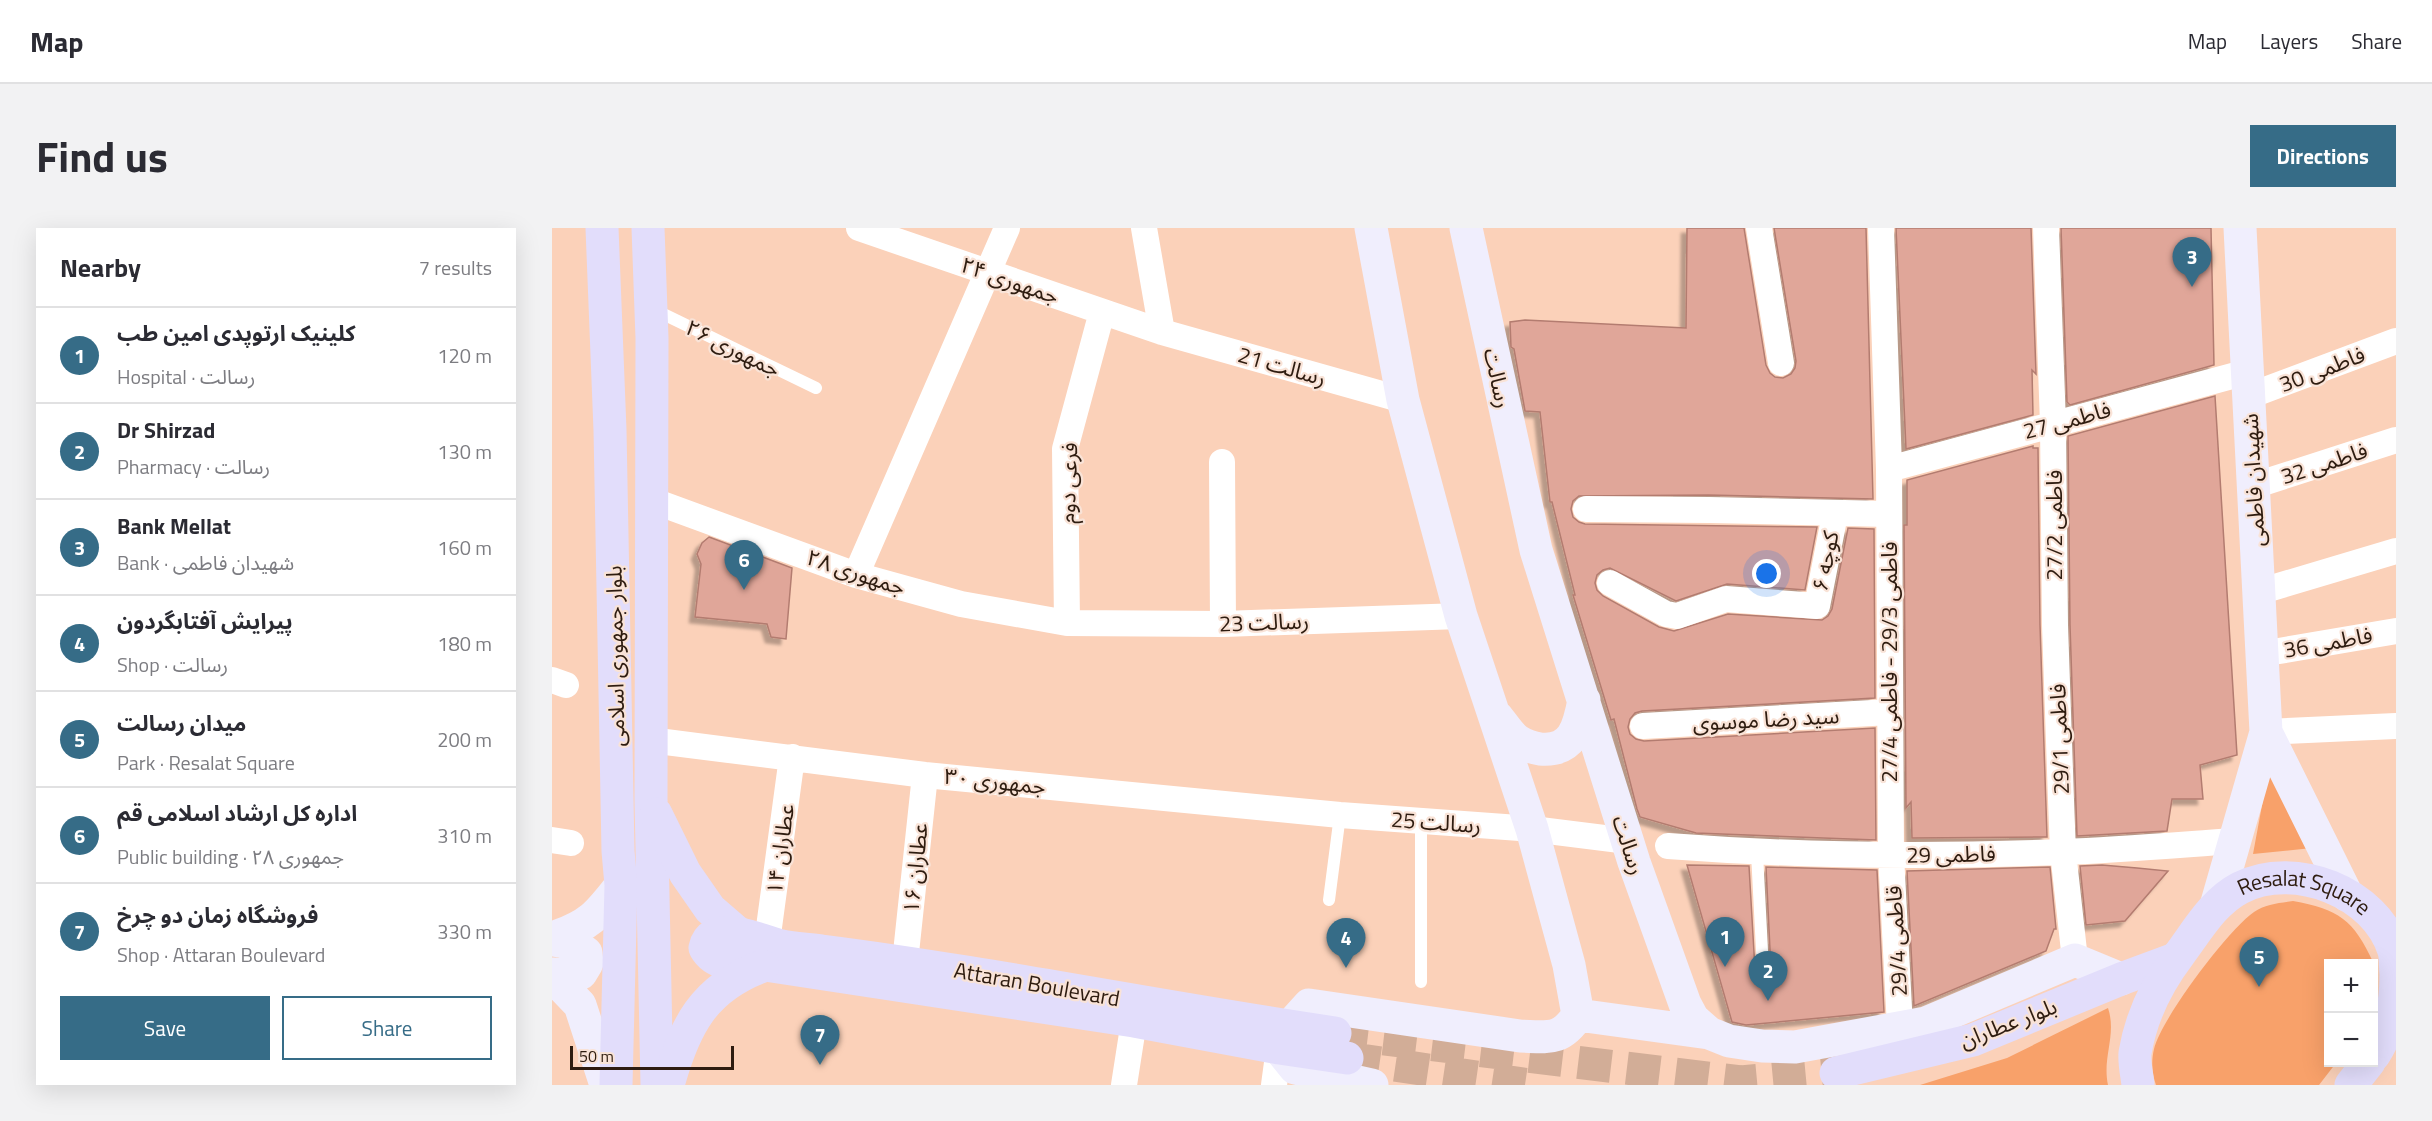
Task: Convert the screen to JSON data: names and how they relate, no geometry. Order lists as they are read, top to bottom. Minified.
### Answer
{"streets":{"main road":["بلوار جمهوری اسلامی","Resalat Square","Attaran Boulevard","بلوار عطاران"],"street":["جمهوری ۲۴","رسالت 21","فاطمی 30","رسالت","فاطمی 27","فاطمی 32","شهیدان فاطمی","فرعی دوم","فاطمی 27/2","کوچه ۶","جمهوری ۲۸","رسالت 23","فاطمی 36","فاطمی 29/3 - فاطمی 27/4","سید رضا موسوی","فاطمی 29/1","جمهوری ۳۰","رسالت 25","عطاران ۱۴","فاطمی 29","عطاران ۱۶","قاطمی 29/4"],"lane":["جمهوری ۲۶"]},"crossings":[["جمهوری ۲۴","رسالت 21"],["جمهوری ۲۴","فرعی دوم"],["جمهوری ۲۶","بلوار جمهوری اسلامی"],["فاطمی 30","فاطمی 27"],["فاطمی 30","شهیدان فاطمی"],["رسالت","فاطمی 29/1"],["رسالت","رسالت 25"],["رسالت","قاطمی 29/4"],["فاطمی 27","شهیدان فاطمی"],["فاطمی 27","فاطمی 27/2"],["فاطمی 27","فاطمی 29/3 - فاطمی 27/4"],["فاطمی 32","شهیدان فاطمی"],["شهیدان فاطمی","فاطمی 36"],["فرعی دوم","جمهوری ۲۸"],["فرعی دوم","رسالت 23"],["فاطمی 27/2","فاطمی 29/1"],["جمهوری ۲۸","رسالت 23"],["جمهوری ۲۸","بلوار جمهوری اسلامی"],["بلوار جمهوری اسلامی","جمهوری ۳۰"],["فاطمی 29/3 - فاطمی 27/4","سید رضا موسوی"],["فاطمی 29/3 - فاطمی 27/4","فاطمی 29"],["فاطمی 29/3 - فاطمی 27/4","قاطمی 29/4"],["فاطمی 29/1","فاطمی 29"],["جمهوری ۳۰","رسالت 25"],["جمهوری ۳۰","عطاران ۱۴"],["جمهوری ۳۰","عطاران ۱۶"],["عطاران ۱۴","Attaran Boulevard"],["فاطمی 29","قاطمی 29/4"],["عطاران ۱۶","Attaran Boulevard"],["Resalat Square","بلوار عطاران"]],"scale_bar":"50 m","page":{"header":"Map","nav":["Map","Layers","Share"],"title":"Find us","buttons":["Directions",["Save","Share"]],"heading":["Nearby","7 results"],"pins":["3","6","1","4","5","2","7"],"list":[{"mark":"1","name":"کلینیک ارتوپدی امین طب","note":"Hospital · رسالت","value":"120 m"},{"mark":"2","name":"Dr Shirzad","note":"Pharmacy · رسالت","value":"130 m"},{"mark":"3","name":"Bank Mellat","note":"Bank · شهیدان فاطمی","value":"160 m"},{"mark":"4","name":"پیرایش آفتابگردون","note":"Shop · رسالت","value":"180 m"},{"mark":"5","name":"میدان رسالت","note":"Park · Resalat Square","value":"200 m"},{"mark":"6","name":"اداره کل ارشاد اسلامی قم","note":"Public building · جمهوری ۲۸","value":"310 m"},{"mark":"7","name":"فروشگاه زمان دو چرخ","note":"Shop · Attaran Boulevard","value":"330 m"}],"map_buttons":["+","−"],"scale":"50 m"}}
